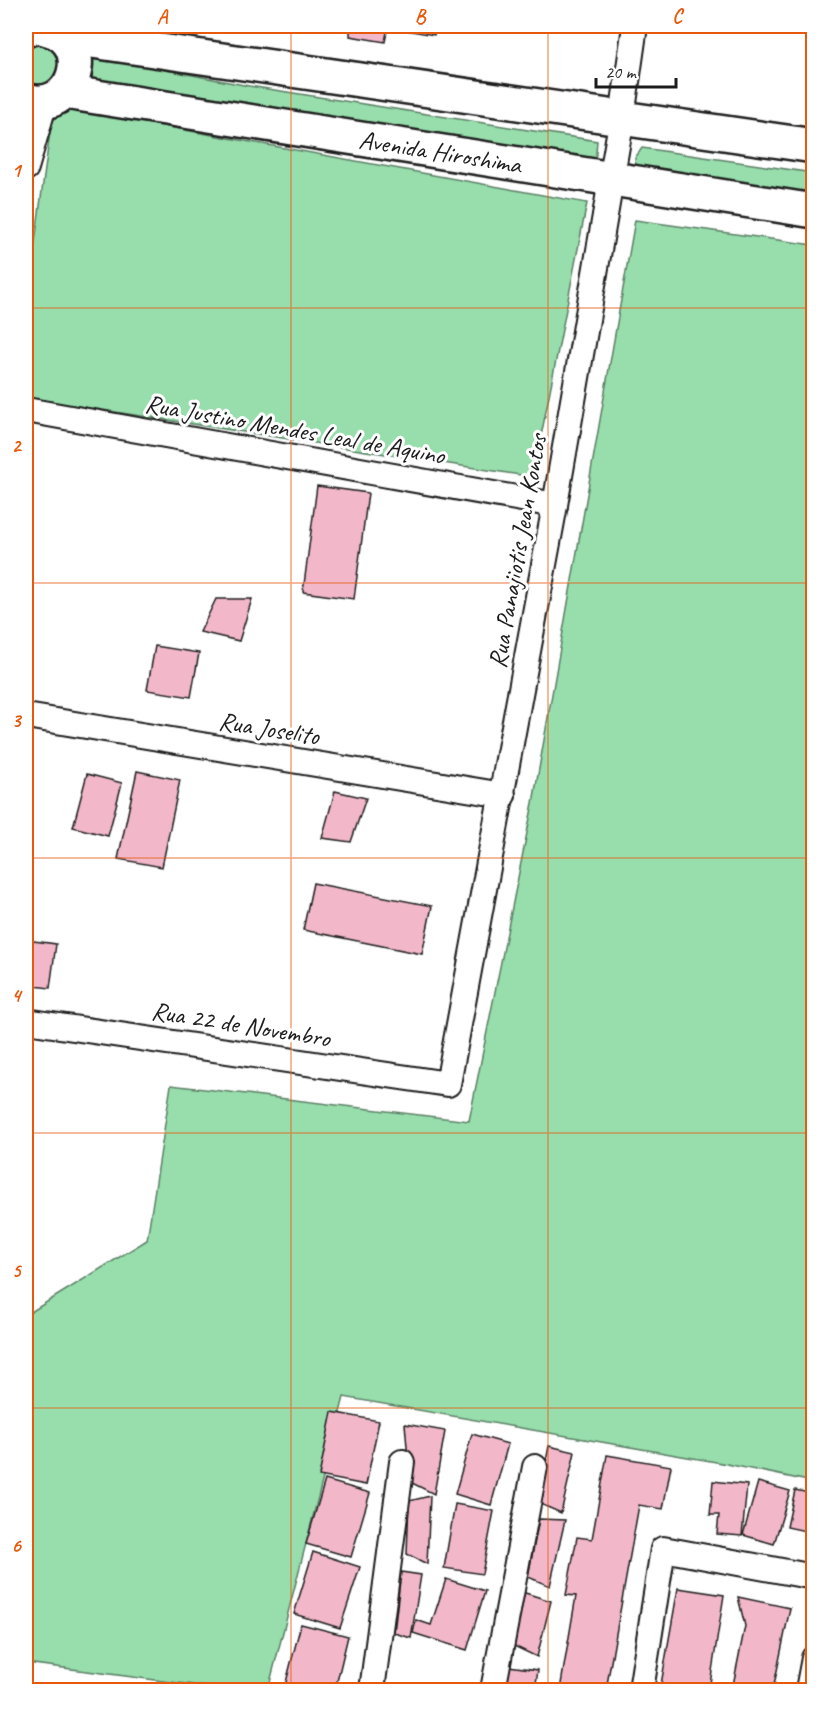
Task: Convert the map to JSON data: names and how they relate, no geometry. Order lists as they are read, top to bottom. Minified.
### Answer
{"streets":{"main road":["Avenida Hiroshima"],"street":["Rua Justino Mendes Leal de Aquino","Rua Panajiotis Jean Kontos","Rua Joselito","Rua 22 de Novembro"]},"crossings":[["Avenida Hiroshima","Rua Panajiotis Jean Kontos"],["Rua Justino Mendes Leal de Aquino","Rua Panajiotis Jean Kontos"],["Rua Panajiotis Jean Kontos","Rua Joselito"],["Rua Panajiotis Jean Kontos","Rua 22 de Novembro"]],"scale_bar":"20 m","grid":{"columns":["A","B","C"],"rows":["1","2","3","4","5","6"]}}
